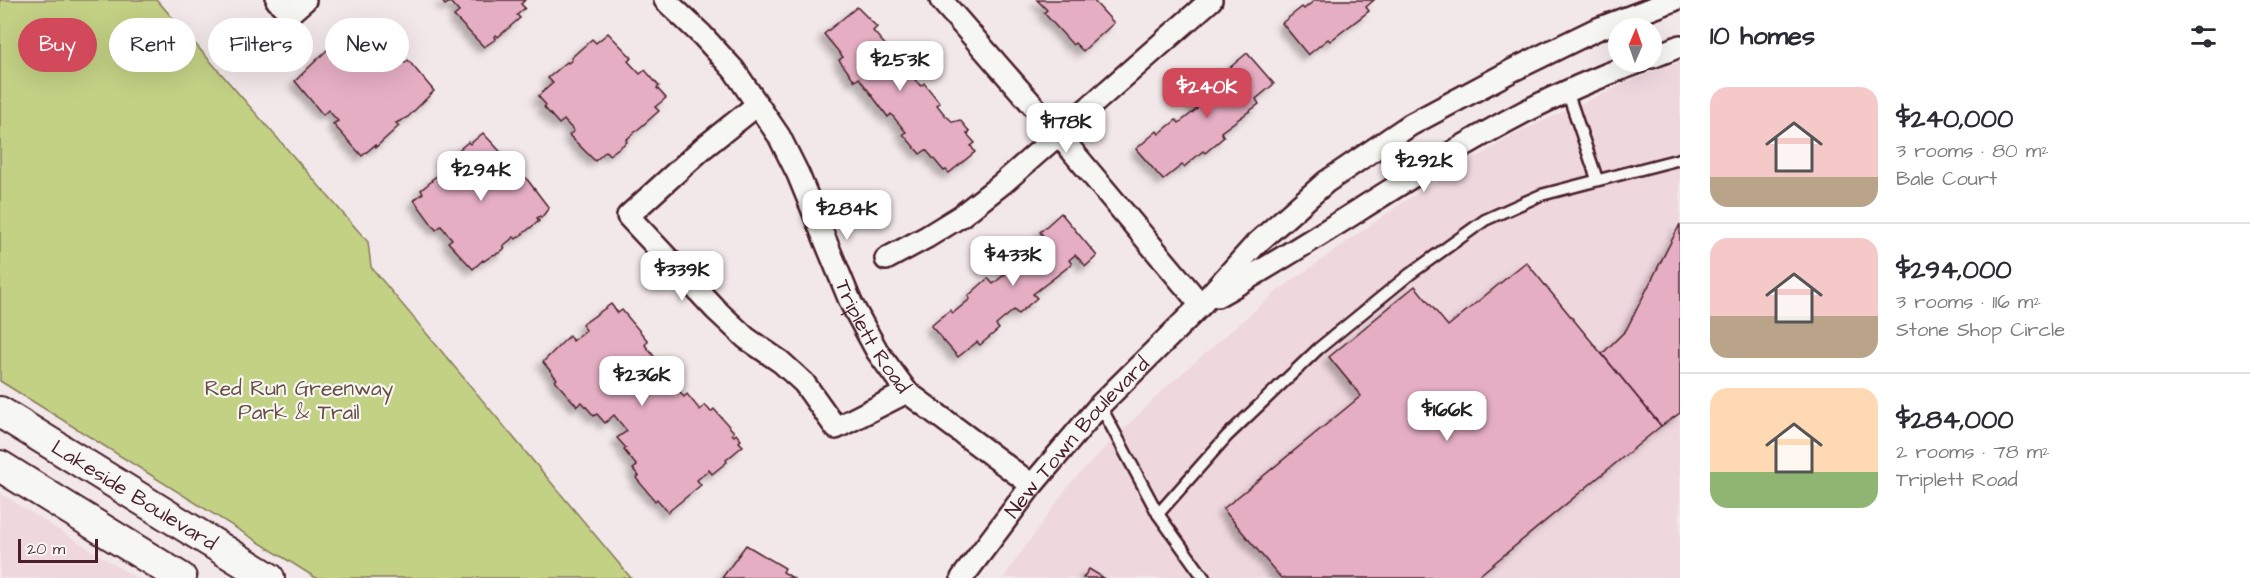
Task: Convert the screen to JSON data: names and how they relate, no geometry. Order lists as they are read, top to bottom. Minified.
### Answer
{"streets":{"main road":["Lakeside Boulevard"],"street":["Triplett Road","New Town Boulevard"]},"crossings":[["Triplett Road","New Town Boulevard"]],"parks":["Red Run Greenway Park & Trail"],"scale_bar":"20 m","north":"top","page":{"heading":"10 homes","chip":["Buy","Rent","Filters","New"],"price":["$253K","$240K","$178K","$292K","$294K","$284K","$433K","$339K","$236K","$166K"],"list":[{"name":"$240,000","note":"3 rooms · 80 m² · Bale Court"},{"name":"$294,000","note":"3 rooms · 116 m² · Stone Shop Circle"},{"name":"$284,000","note":"2 rooms · 78 m² · Triplett Road"}],"scale":"20 m"}}
